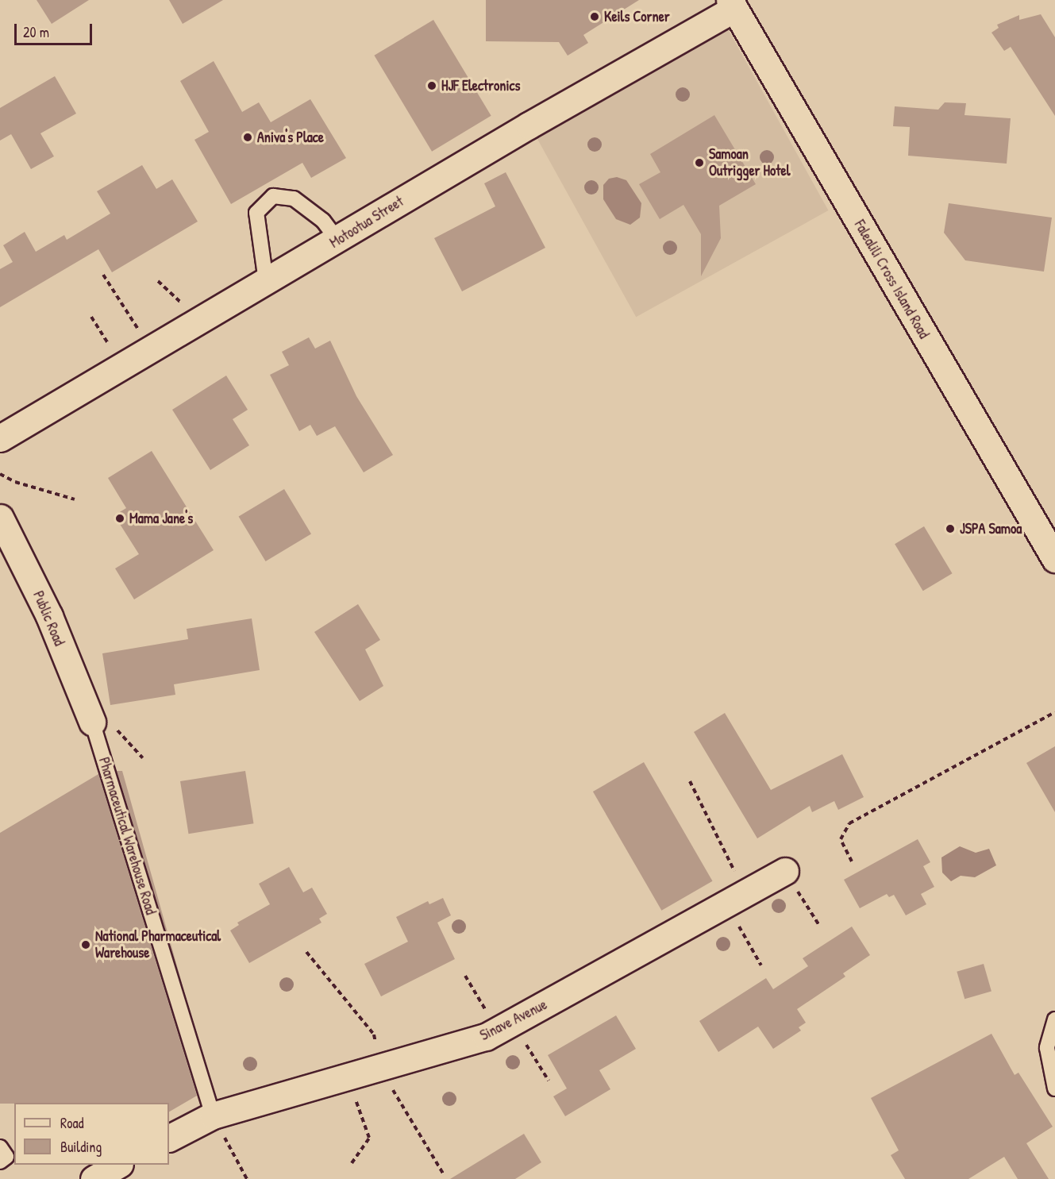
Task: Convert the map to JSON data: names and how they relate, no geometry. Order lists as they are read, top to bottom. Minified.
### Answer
{"streets":{"main road":["Motootua Street","Falealili Cross Island Road","Public Road","Sinave Avenue"],"lane":["Pharmaceutical Warehouse Road"]},"crossings":[["Motootua Street","Falealili Cross Island Road"],["Public Road","Pharmaceutical Warehouse Road"],["Pharmaceutical Warehouse Road","Sinave Avenue"]],"places":["Keils Corner","HJF Electronics","Aniva's Place","Samoan Outrigger Hotel","Mama Jane's","JSPA Samoa","National Pharmaceutical Warehouse"],"legend":["Road","Building"],"scale_bar":"20 m"}
